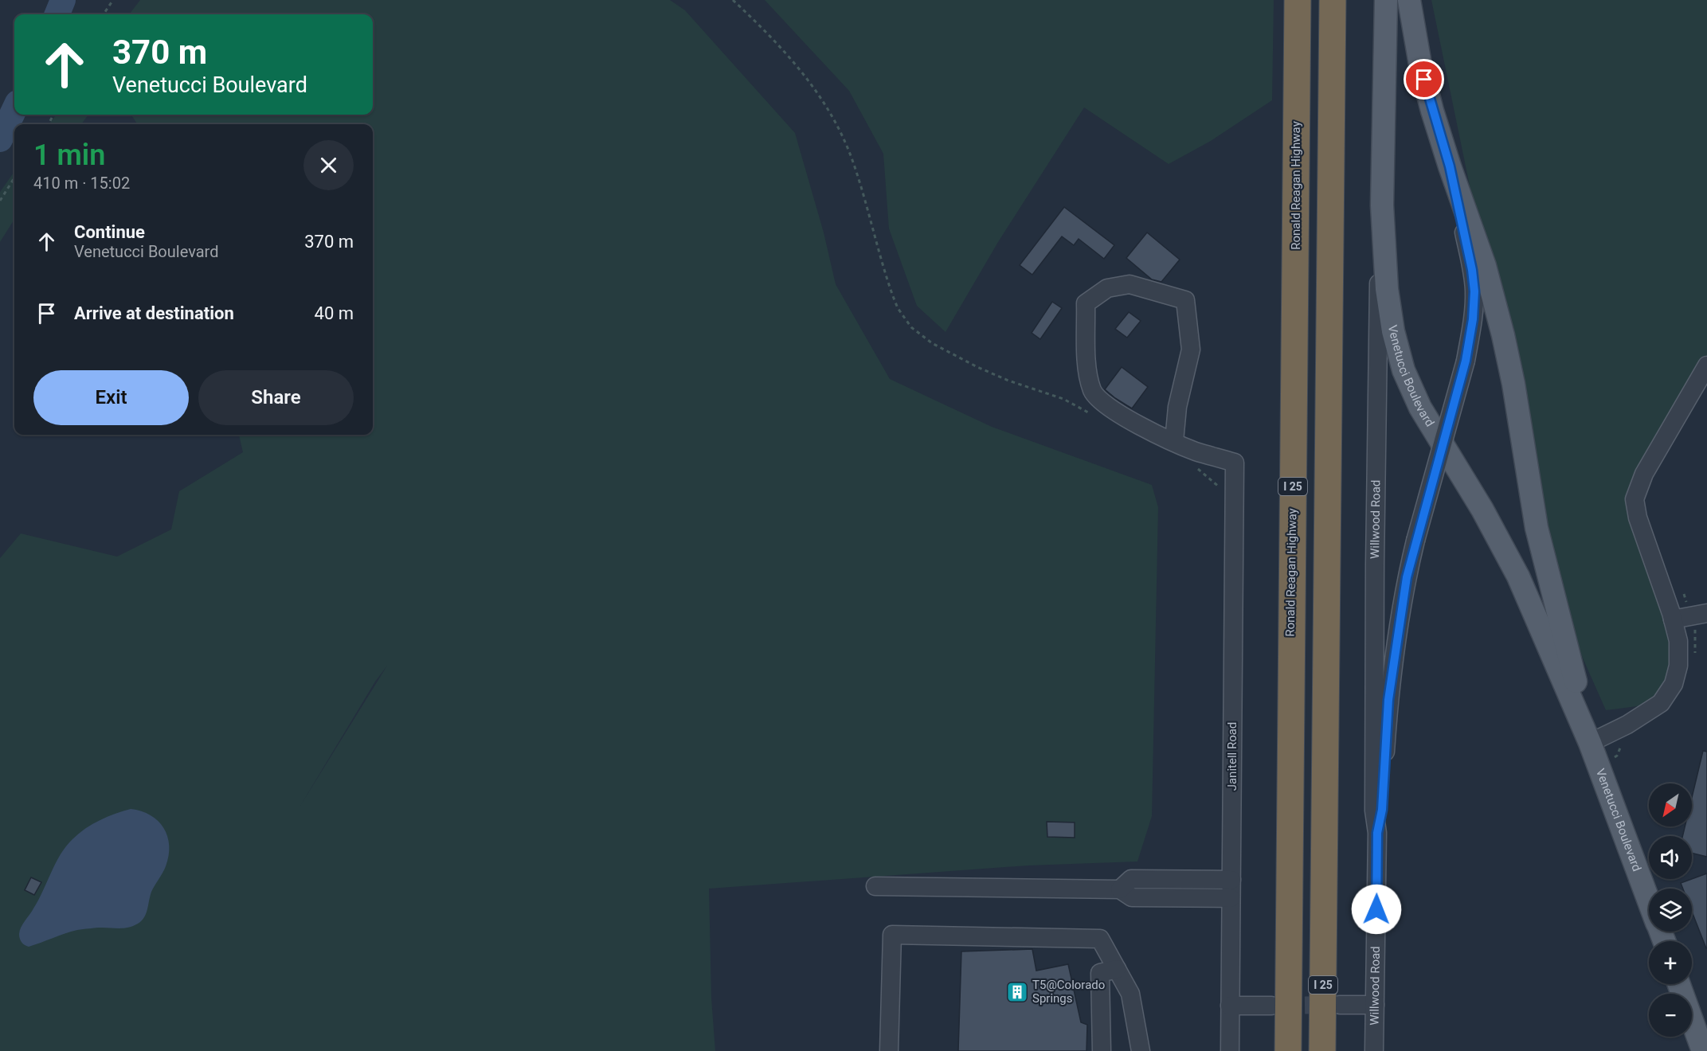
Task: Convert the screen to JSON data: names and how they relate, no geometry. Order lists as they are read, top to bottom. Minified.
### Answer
{"streets":{"highway":["Ronald Reagan Highway","I 25"],"main road":["Venetucci Boulevard"],"street":["Willwood Road","Janitell Road"]},"crossings":[["Venetucci Boulevard","Willwood Road"]],"places":{"building":["T5@Colorado Springs"]},"north":"bottom left","page":{"turn":["370 m","Venetucci Boulevard"],"heading":["1 min","410 m · 15:02"],"list":[{"name":"Continue","note":"Venetucci Boulevard","value":"370 m"},{"name":"Arrive at destination","value":"40 m"}],"buttons":["Exit","Share"],"map_buttons":["+","−"]}}
